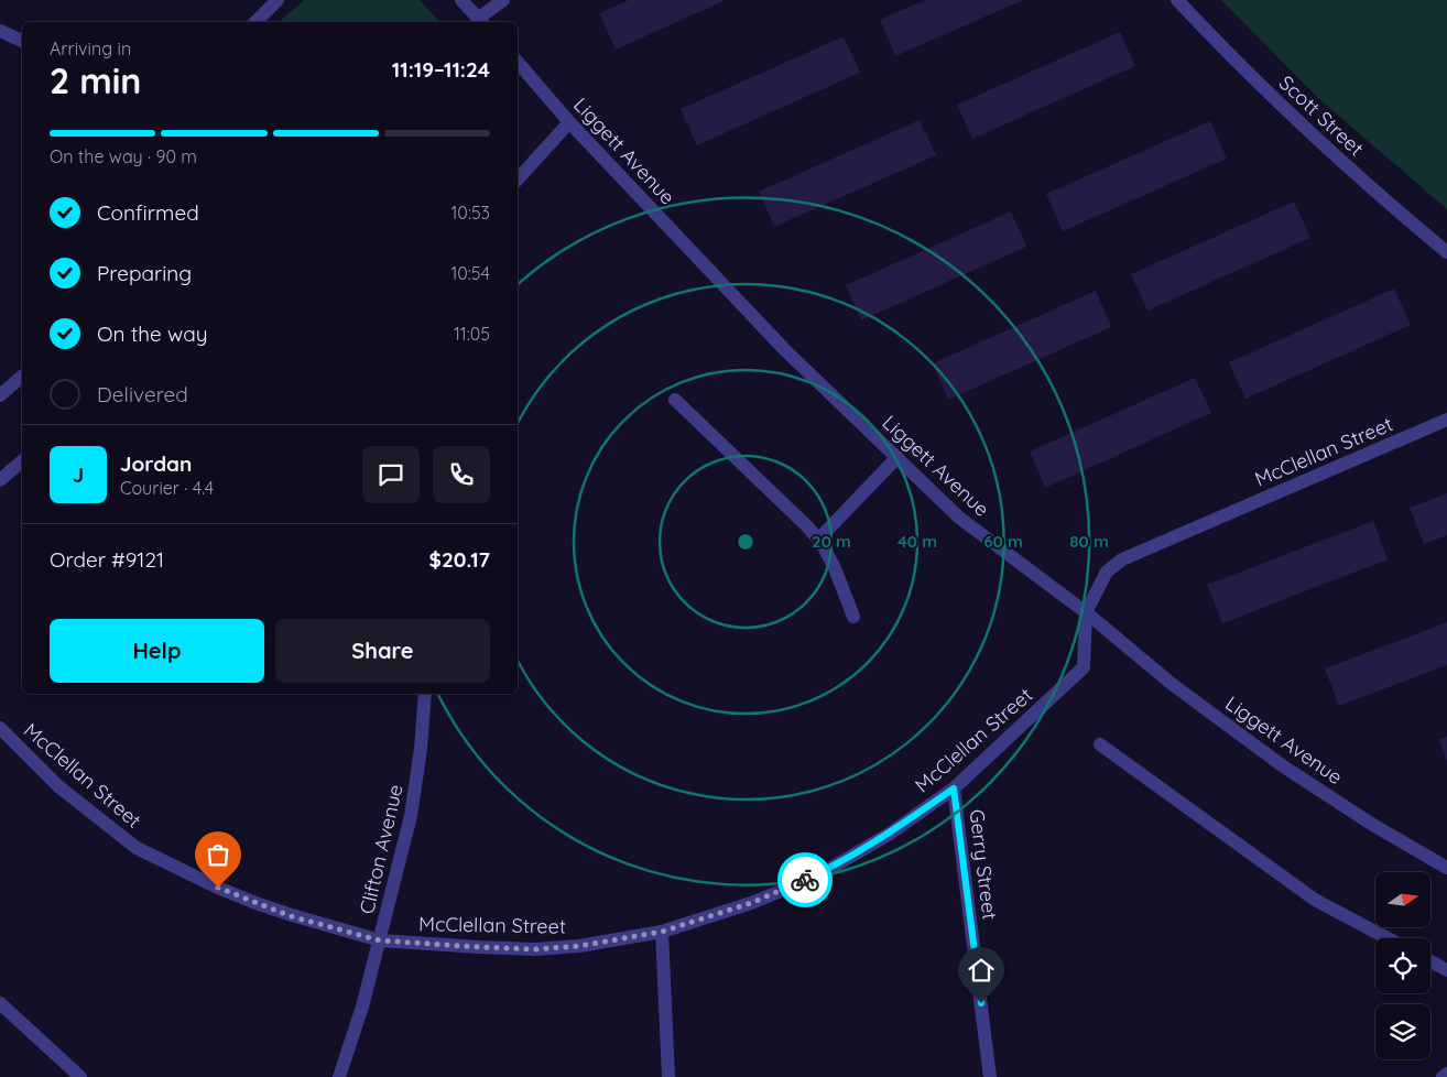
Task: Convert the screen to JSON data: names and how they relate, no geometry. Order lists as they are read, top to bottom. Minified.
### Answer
{"streets":{"street":["Scott Street","Liggett Avenue","McClellan Street","Clifton Avenue","Gerry Street"]},"crossings":[["Liggett Avenue","McClellan Street"],["McClellan Street","Clifton Avenue"],["McClellan Street","Gerry Street"]],"north":"right","page":{"heading":["2 min","Arriving in","11:19–11:24"],"panel":["Jordan","Courier · 4.4","Order #9121","$20.17"],"bar":"On the way · 90 m","list":[["Confirmed","10:53"],["Preparing","10:54"],["On the way","11:05"],"Delivered"],"round":"J","buttons":["Help","Share"]},"rings":["20 m","40 m","60 m","80 m"]}
